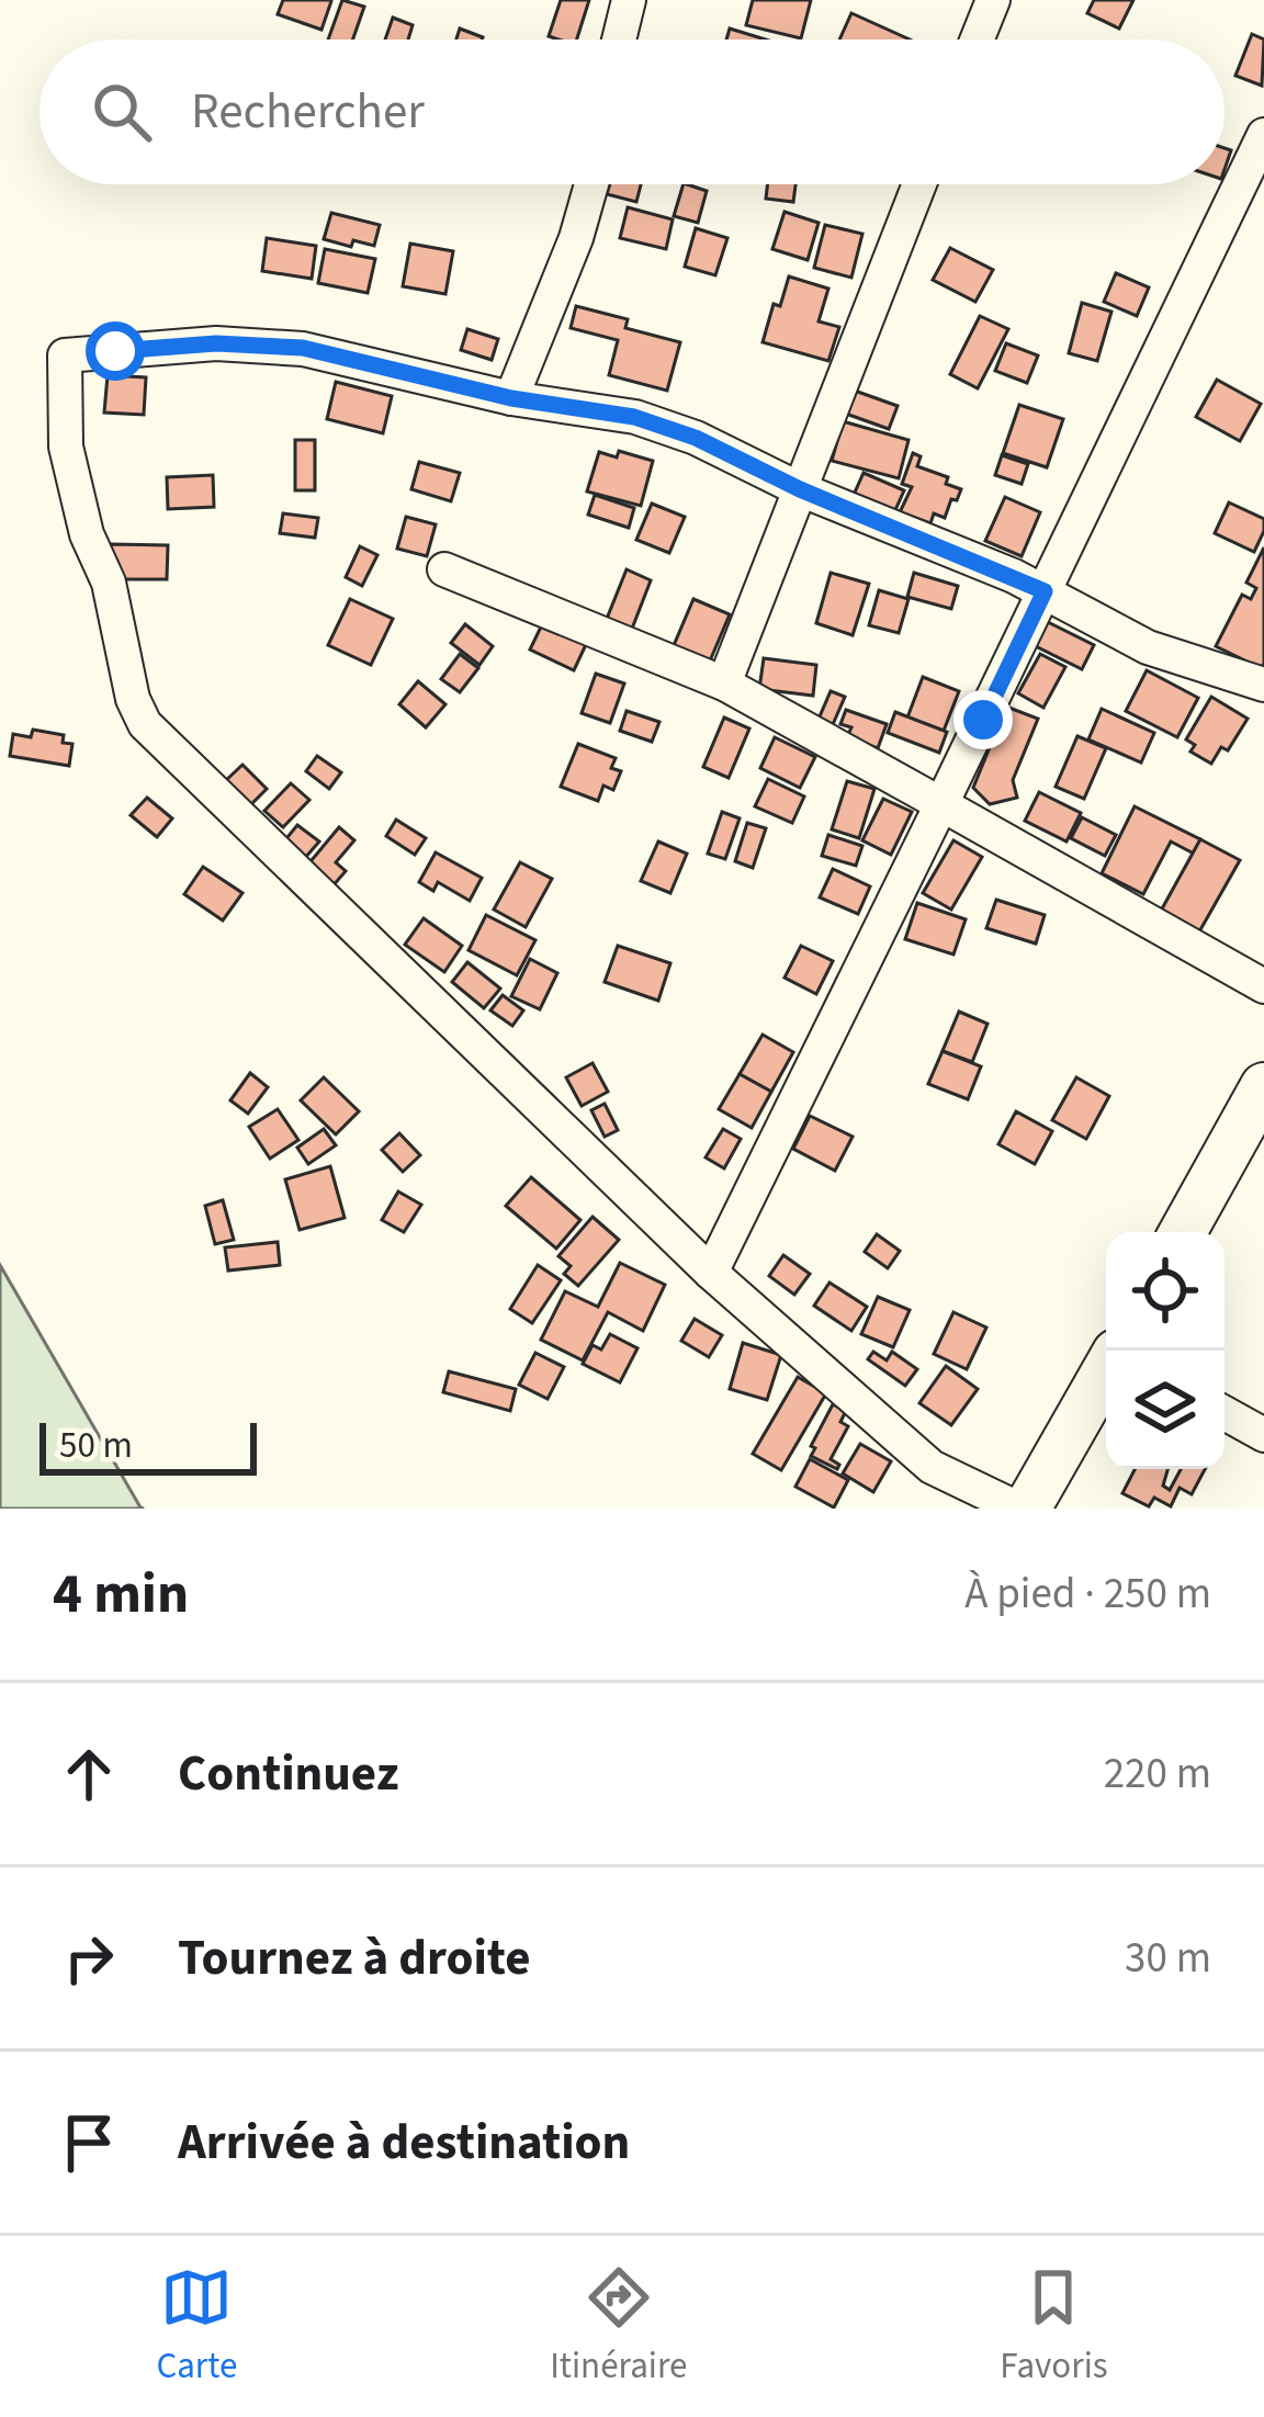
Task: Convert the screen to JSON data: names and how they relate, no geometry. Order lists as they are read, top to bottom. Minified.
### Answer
{"scale_bar":"50 m","page":{"search":"Rechercher","scale":"50 m","heading":["4 min","À pied · 250 m"],"list":[["Continuez","220 m"],["Tournez à droite","30 m"],"Arrivée à destination"],"nav":["Carte","Itinéraire","Favoris"]}}
